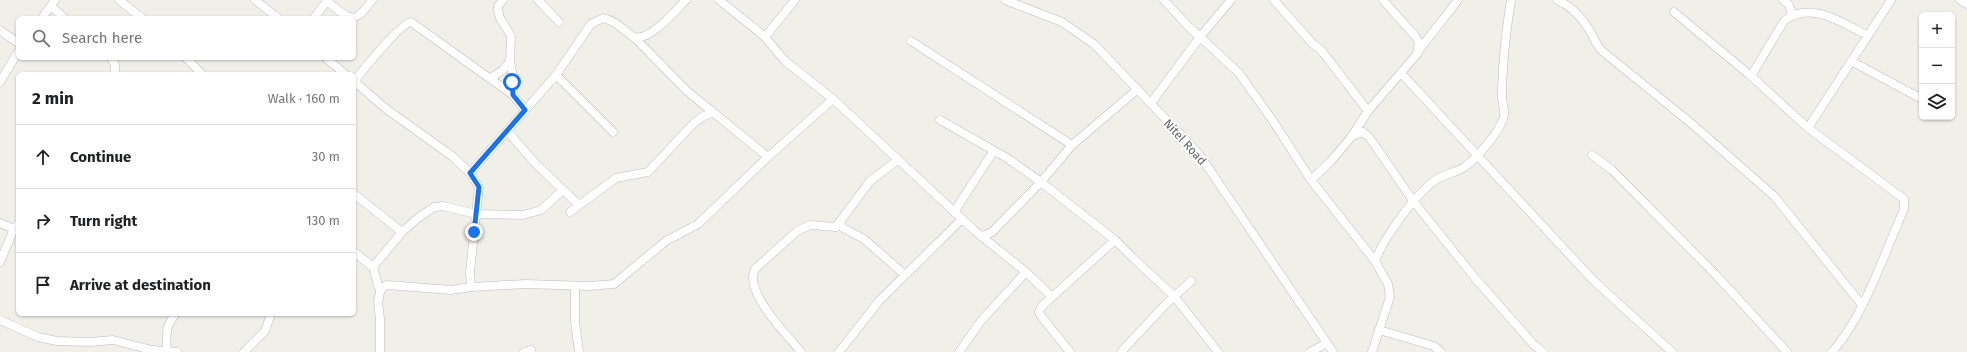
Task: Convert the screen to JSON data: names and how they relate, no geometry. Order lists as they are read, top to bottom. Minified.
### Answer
{"streets":{"street":["Nitel Road"]},"page":{"map_buttons":["+","−"],"search":"Search here","heading":["2 min","Walk · 160 m"],"list":[["Continue","30 m"],["Turn right","130 m"],"Arrive at destination"]}}
